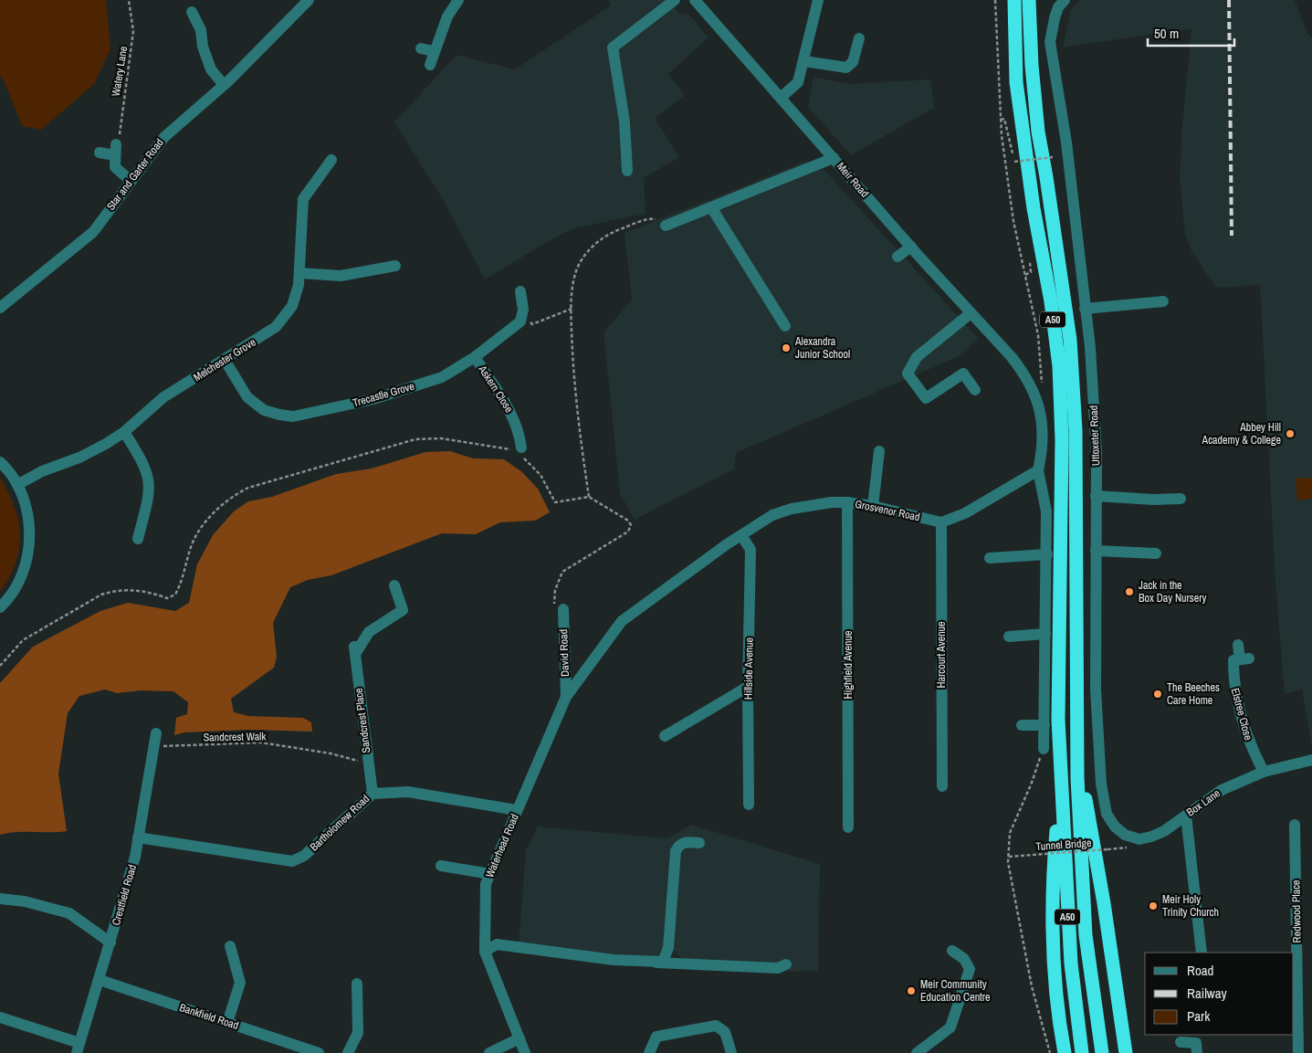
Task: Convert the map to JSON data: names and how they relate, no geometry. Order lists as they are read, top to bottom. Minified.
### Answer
{"streets":{"highway":["A50"],"street":["Star and Garter Road","Meir Road","Melchester Grove","Askern Close","Trecastle Grove","Uttoxeter Road","Grosvenor Road","David Road","Harcourt Avenue","Highfield Avenue","Hillside Avenue","Elstree Close","Sandcrest Place","Box Lane","Bartholomew Road","Waterhead Road","Crestfield Road","Redwood Place","Bankfield Road"],"path":["Watery Lane","Sandcrest Walk","Tunnel Bridge"]},"crossings":[["Melchester Grove","Trecastle Grove"],["Askern Close","Trecastle Grove"],["Uttoxeter Road","Box Lane"],["Grosvenor Road","David Road"],["Grosvenor Road","Harcourt Avenue"],["Grosvenor Road","Highfield Avenue"],["Grosvenor Road","Hillside Avenue"],["Grosvenor Road","Waterhead Road"],["David Road","Waterhead Road"],["Elstree Close","Box Lane"],["Sandcrest Place","Sandcrest Walk"],["Sandcrest Place","Bartholomew Road"],["Sandcrest Walk","Crestfield Road"],["Bartholomew Road","Waterhead Road"],["Bartholomew Road","Crestfield Road"],["Crestfield Road","Bankfield Road"]],"places":["Alexandra Junior School","Abbey Hill Academy & College","Jack in the Box Day Nursery","The Beeches Care Home","Meir Holy Trinity Church","Meir Community Education Centre"],"legend":["Road","Railway","Park"],"scale_bar":"50 m"}
